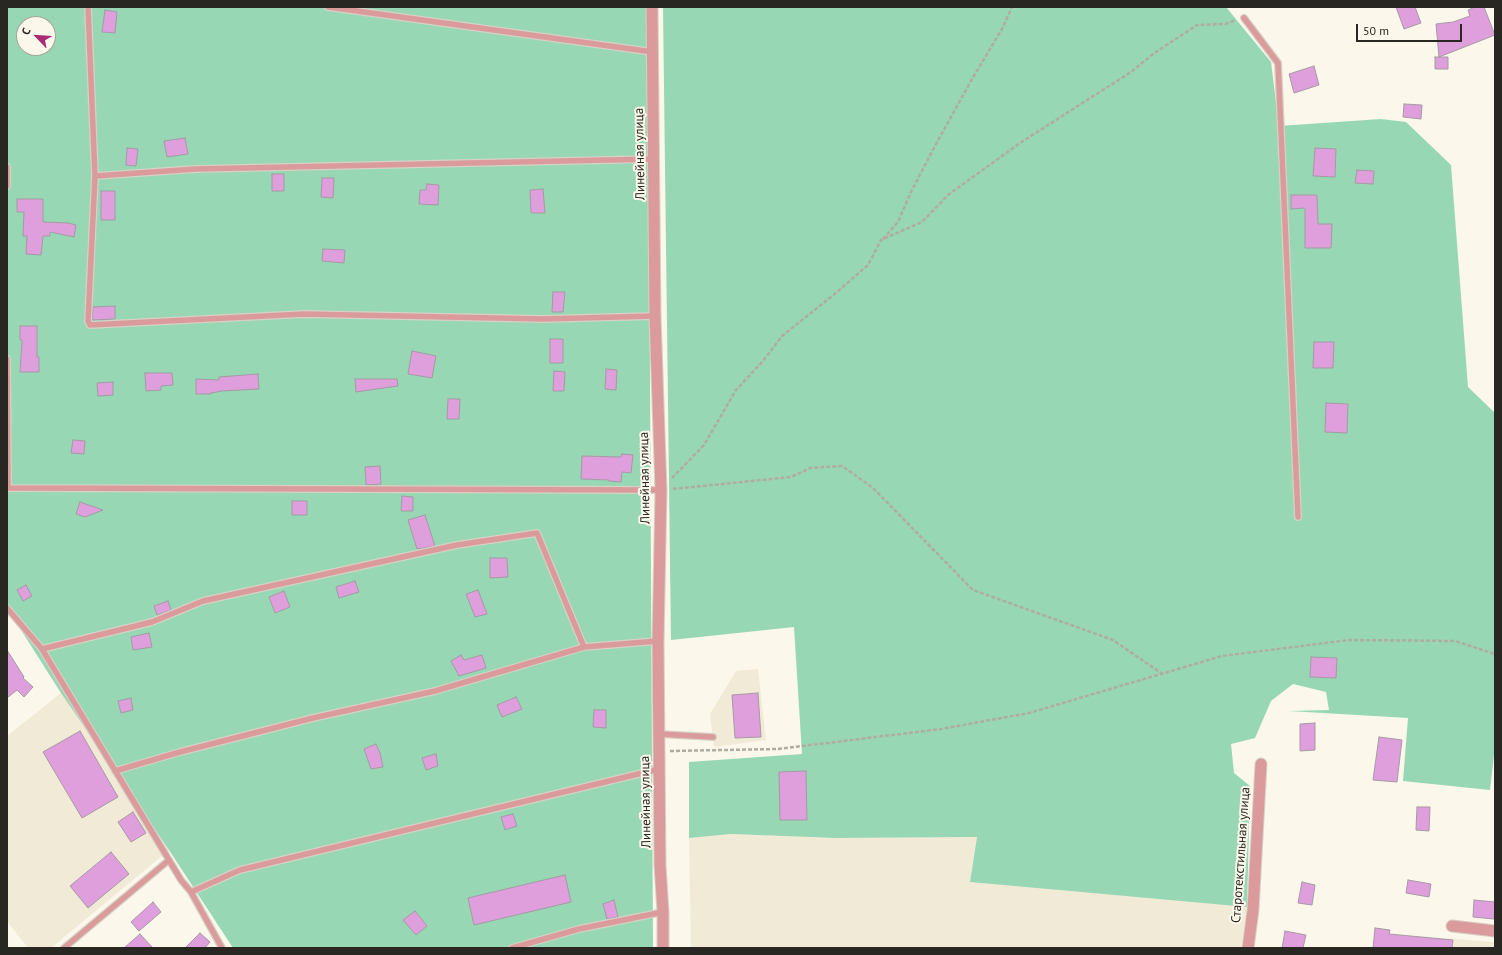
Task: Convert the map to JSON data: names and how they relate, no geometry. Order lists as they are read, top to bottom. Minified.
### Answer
{"streets":{"street":["Линейная улица","Старотекстильная улица"]},"scale_bar":"50 m","north":"top left"}
